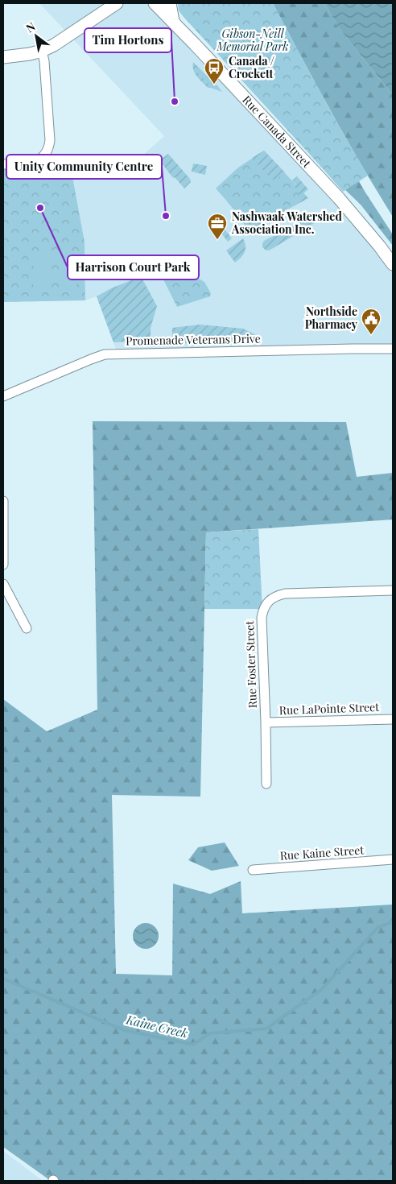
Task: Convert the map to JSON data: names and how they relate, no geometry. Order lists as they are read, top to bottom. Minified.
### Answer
{"streets":{"main road":["Rue Canada Street"],"street":["Promenade Veterans Drive","Rue Foster Street","Rue LaPointe Street","Rue Kaine Street"]},"crossings":[["Rue Foster Street","Rue LaPointe Street"]],"water":["Kaine Creek"],"parks":["Gibson-Neill Memorial Park"],"places":{"bus stop":["Canada / Crockett"],"other":["Tim Hortons","Harrison Court Park","Unity Community Centre"],"office":["Nashwaak Watershed Association Inc."],"public building":["Northside Pharmacy"]},"north":"top left"}
